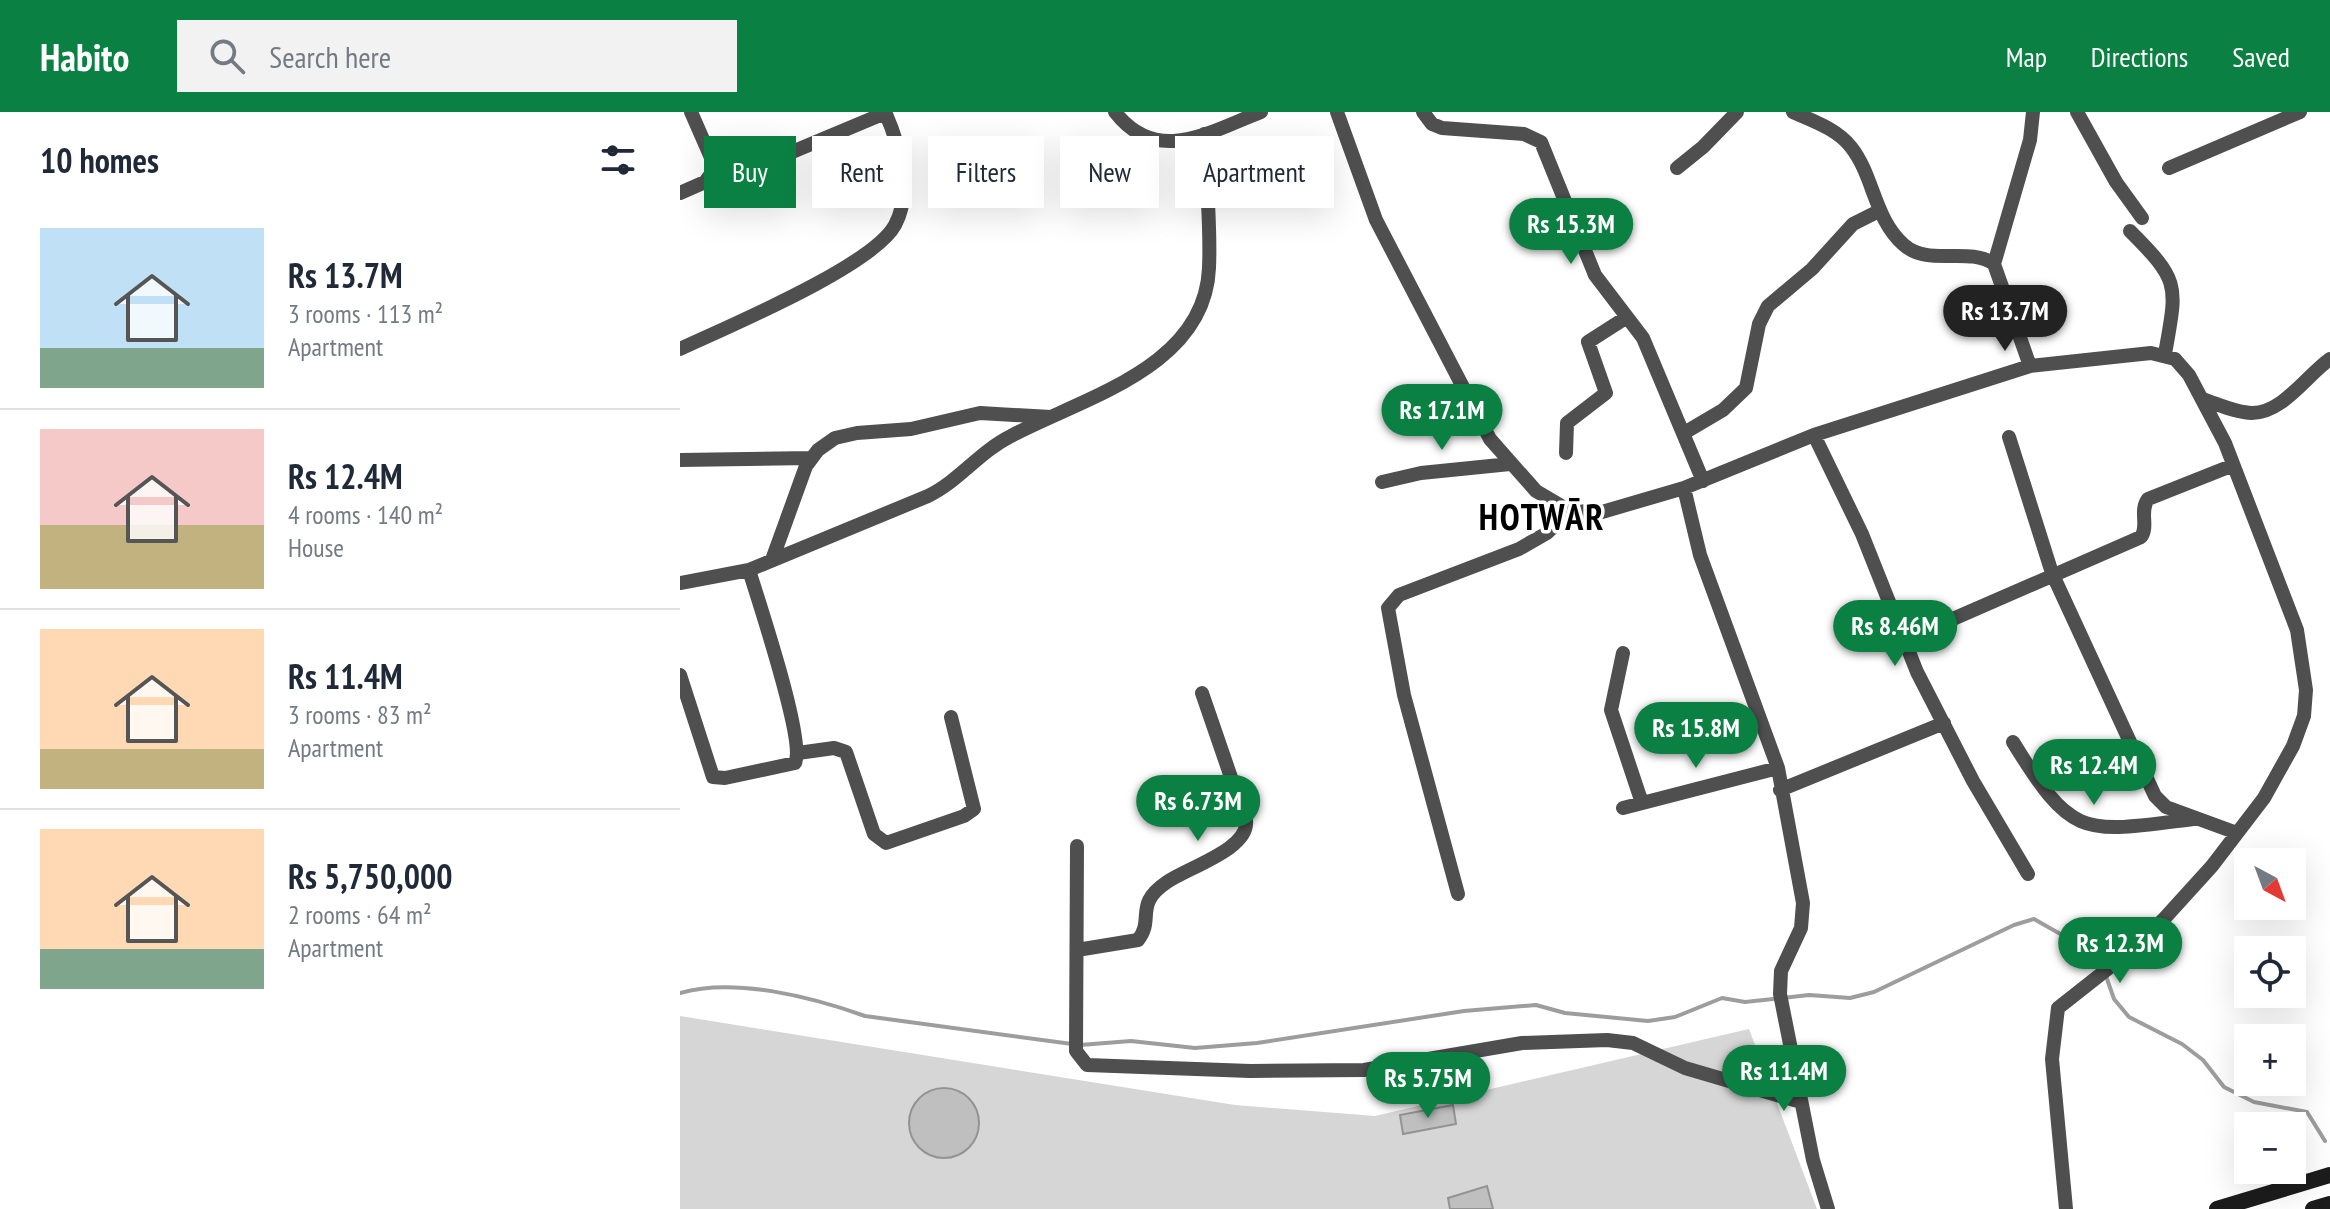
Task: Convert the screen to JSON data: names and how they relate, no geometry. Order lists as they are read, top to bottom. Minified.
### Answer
{"districts":["HOTWĀR"],"north":"bottom right","page":{"header":"Habito","search":"Search here","nav":["Map","Directions","Saved"],"heading":"10 homes","chip":["Buy","Rent","Filters","New","Apartment"],"price":["Rs 15.3M","Rs 13.7M","Rs 17.1M","Rs 8.46M","Rs 15.8M","Rs 12.4M","Rs 6.73M","Rs 12.3M","Rs 11.4M","Rs 5.75M"],"list":[{"name":"Rs 13.7M","note":"3 rooms · 113 m² · Apartment"},{"name":"Rs 12.4M","note":"4 rooms · 140 m² · House"},{"name":"Rs 11.4M","note":"3 rooms · 83 m² · Apartment"},{"name":"Rs 5,750,000","note":"2 rooms · 64 m² · Apartment"}],"map_buttons":["+","−"]}}
